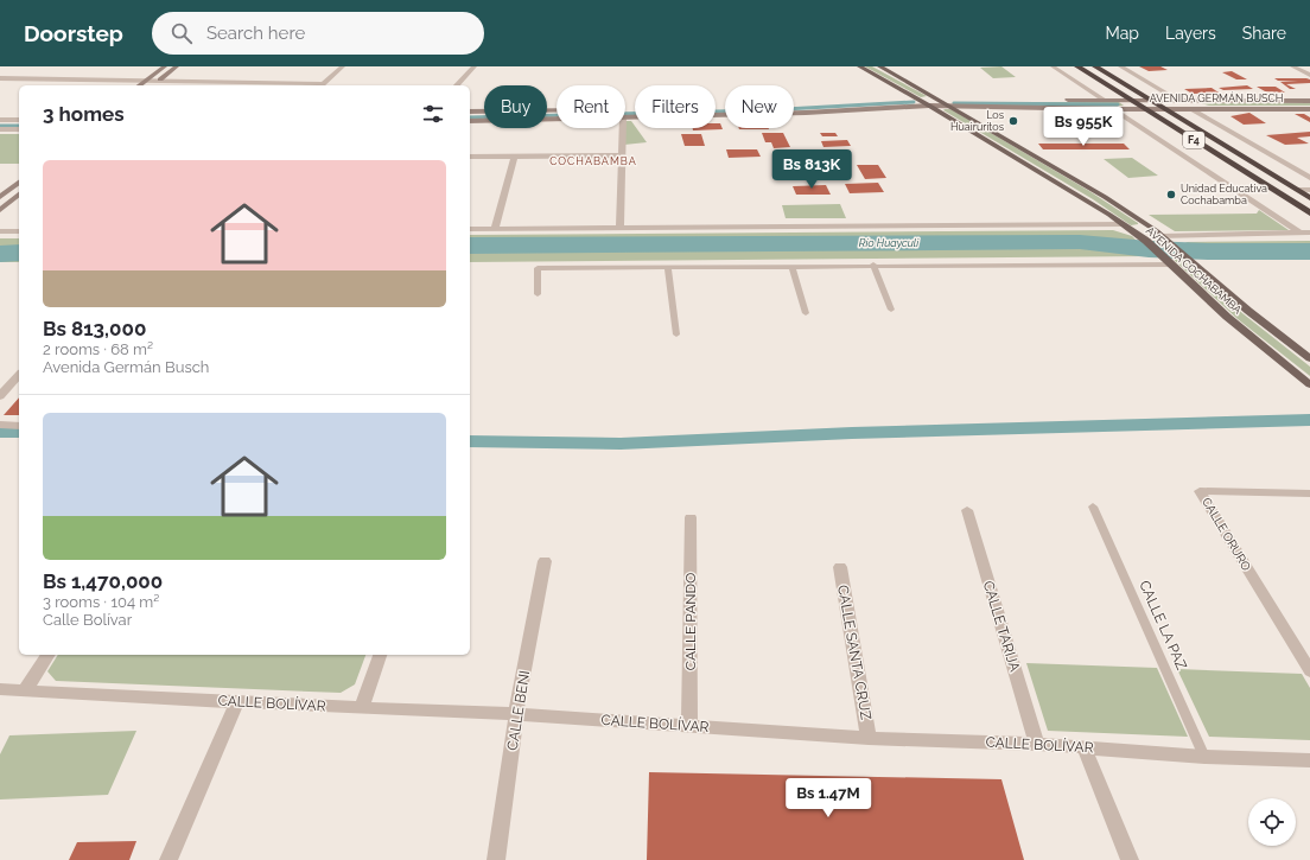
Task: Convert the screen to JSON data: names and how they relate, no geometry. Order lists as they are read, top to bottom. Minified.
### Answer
{"streets":{"highway":["F4"],"main road":["AVENIDA COCHABAMBA"],"street":["AVENIDA GERMÁN BUSCH","CALLE ORURO","CALLE PANDO","CALLE TARIJA","CALLE SANTA CRUZ","CALLE BOLÍVAR","CALLE BENI"],"lane":["CALLE LA PAZ"]},"crossings":[["AVENIDA GERMÁN BUSCH","F4"],["AVENIDA GERMÁN BUSCH","AVENIDA COCHABAMBA"],["CALLE PANDO","CALLE BOLÍVAR"],["CALLE LA PAZ","CALLE BOLÍVAR"],["CALLE TARIJA","CALLE BOLÍVAR"],["CALLE SANTA CRUZ","CALLE BOLÍVAR"],["CALLE BOLÍVAR","CALLE BENI"]],"districts":["COCHABAMBA"],"water":["Río Huayculi"],"places":["Los Huairuritos","Unidad Educativa Cochabamba"],"page":{"header":"Doorstep","search":"Search here","nav":["Map","Layers","Share"],"chip":["Buy","Rent","Filters","New"],"heading":"3 homes","price":["Bs 955K","Bs 813K","Bs 1.47M"],"list":[{"name":"Bs 813,000","note":"2 rooms · 68 m² · Avenida Germán Busch"},{"name":"Bs 1,470,000","note":"3 rooms · 104 m² · Calle Bolívar"}]}}
